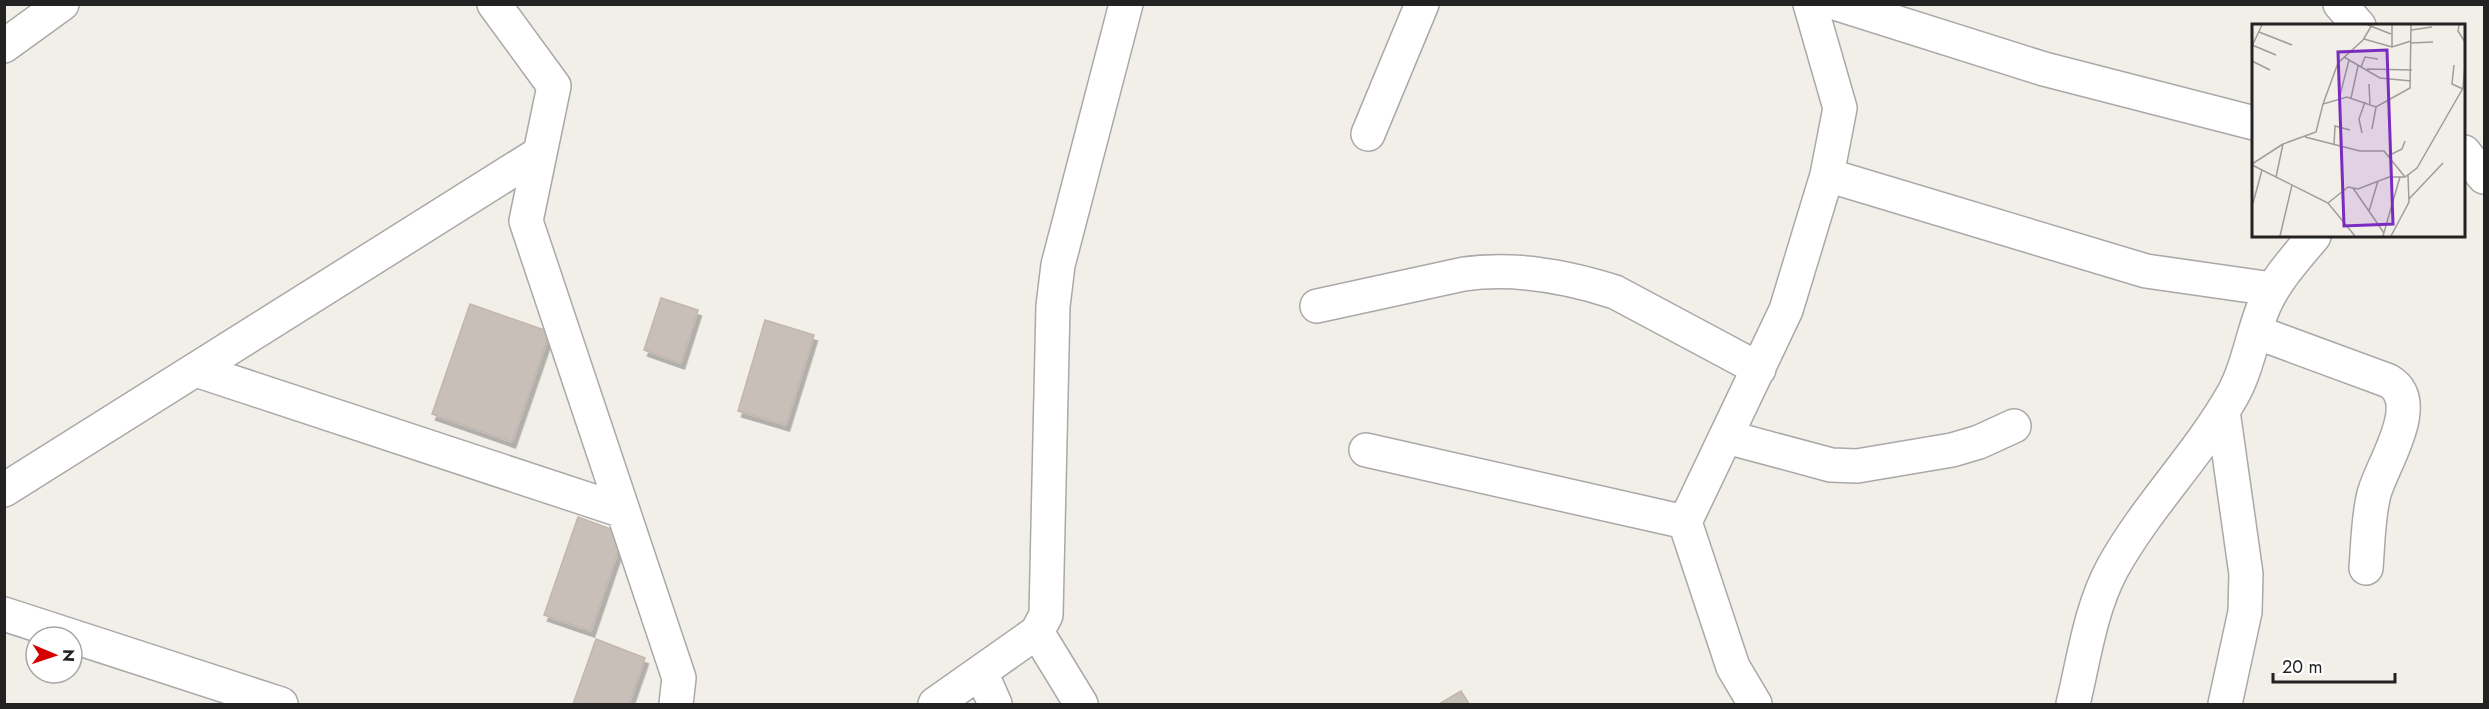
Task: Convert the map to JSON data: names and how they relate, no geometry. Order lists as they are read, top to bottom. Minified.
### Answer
{"scale_bar":"20 m","north":"right"}
